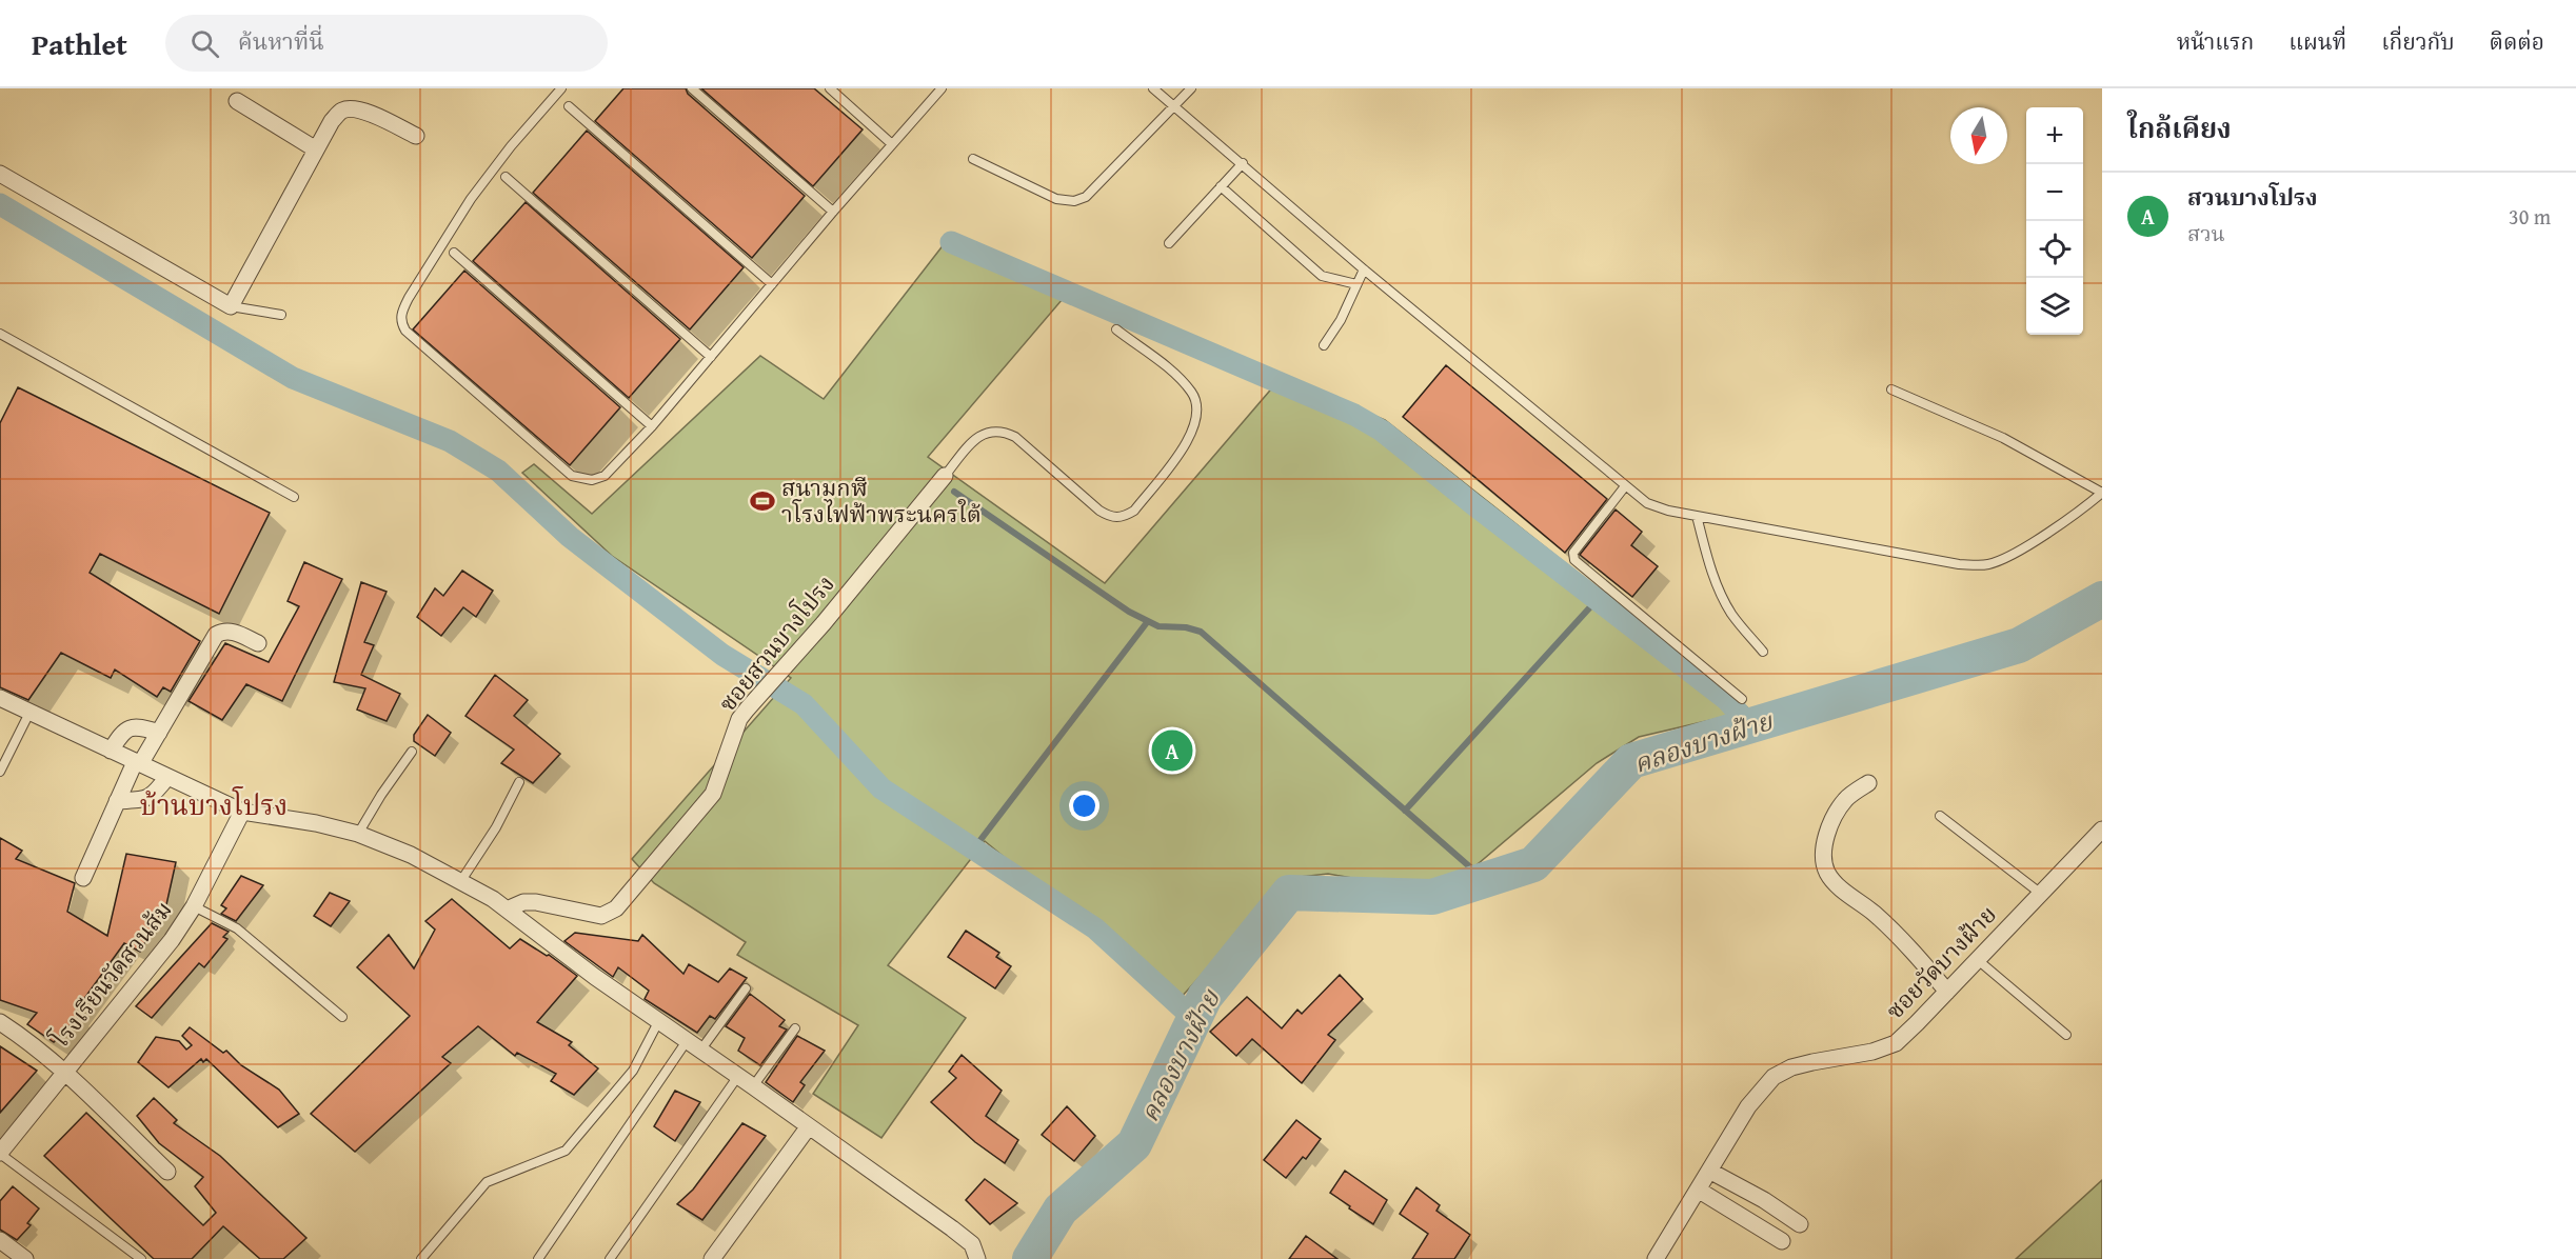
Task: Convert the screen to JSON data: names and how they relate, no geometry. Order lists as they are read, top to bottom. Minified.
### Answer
{"streets":{"street":["ซอยสวนบางโปรง","ซอยวัดบางฝ้าย","โรงเรียนวัดสวนส้ม"]},"districts":["บ้านบางโปรง"],"water":["คลองบางฝ้าย"],"places":{"sports":["สนามกฬี าโรงไฟฟ้าพระนครใต้"]},"north":"bottom","page":{"header":"Pathlet","search":"ค้นหาที่นี่","nav":["หน้าแรก","แผนที่","เกี่ยวกับ","ติดต่อ"],"heading":"ใกล้เคียง","map_buttons":["+","−"],"list":[{"mark":"A","name":"สวนบางโปรง","note":"สวน","value":"30 m"}],"pins":"A"}}
